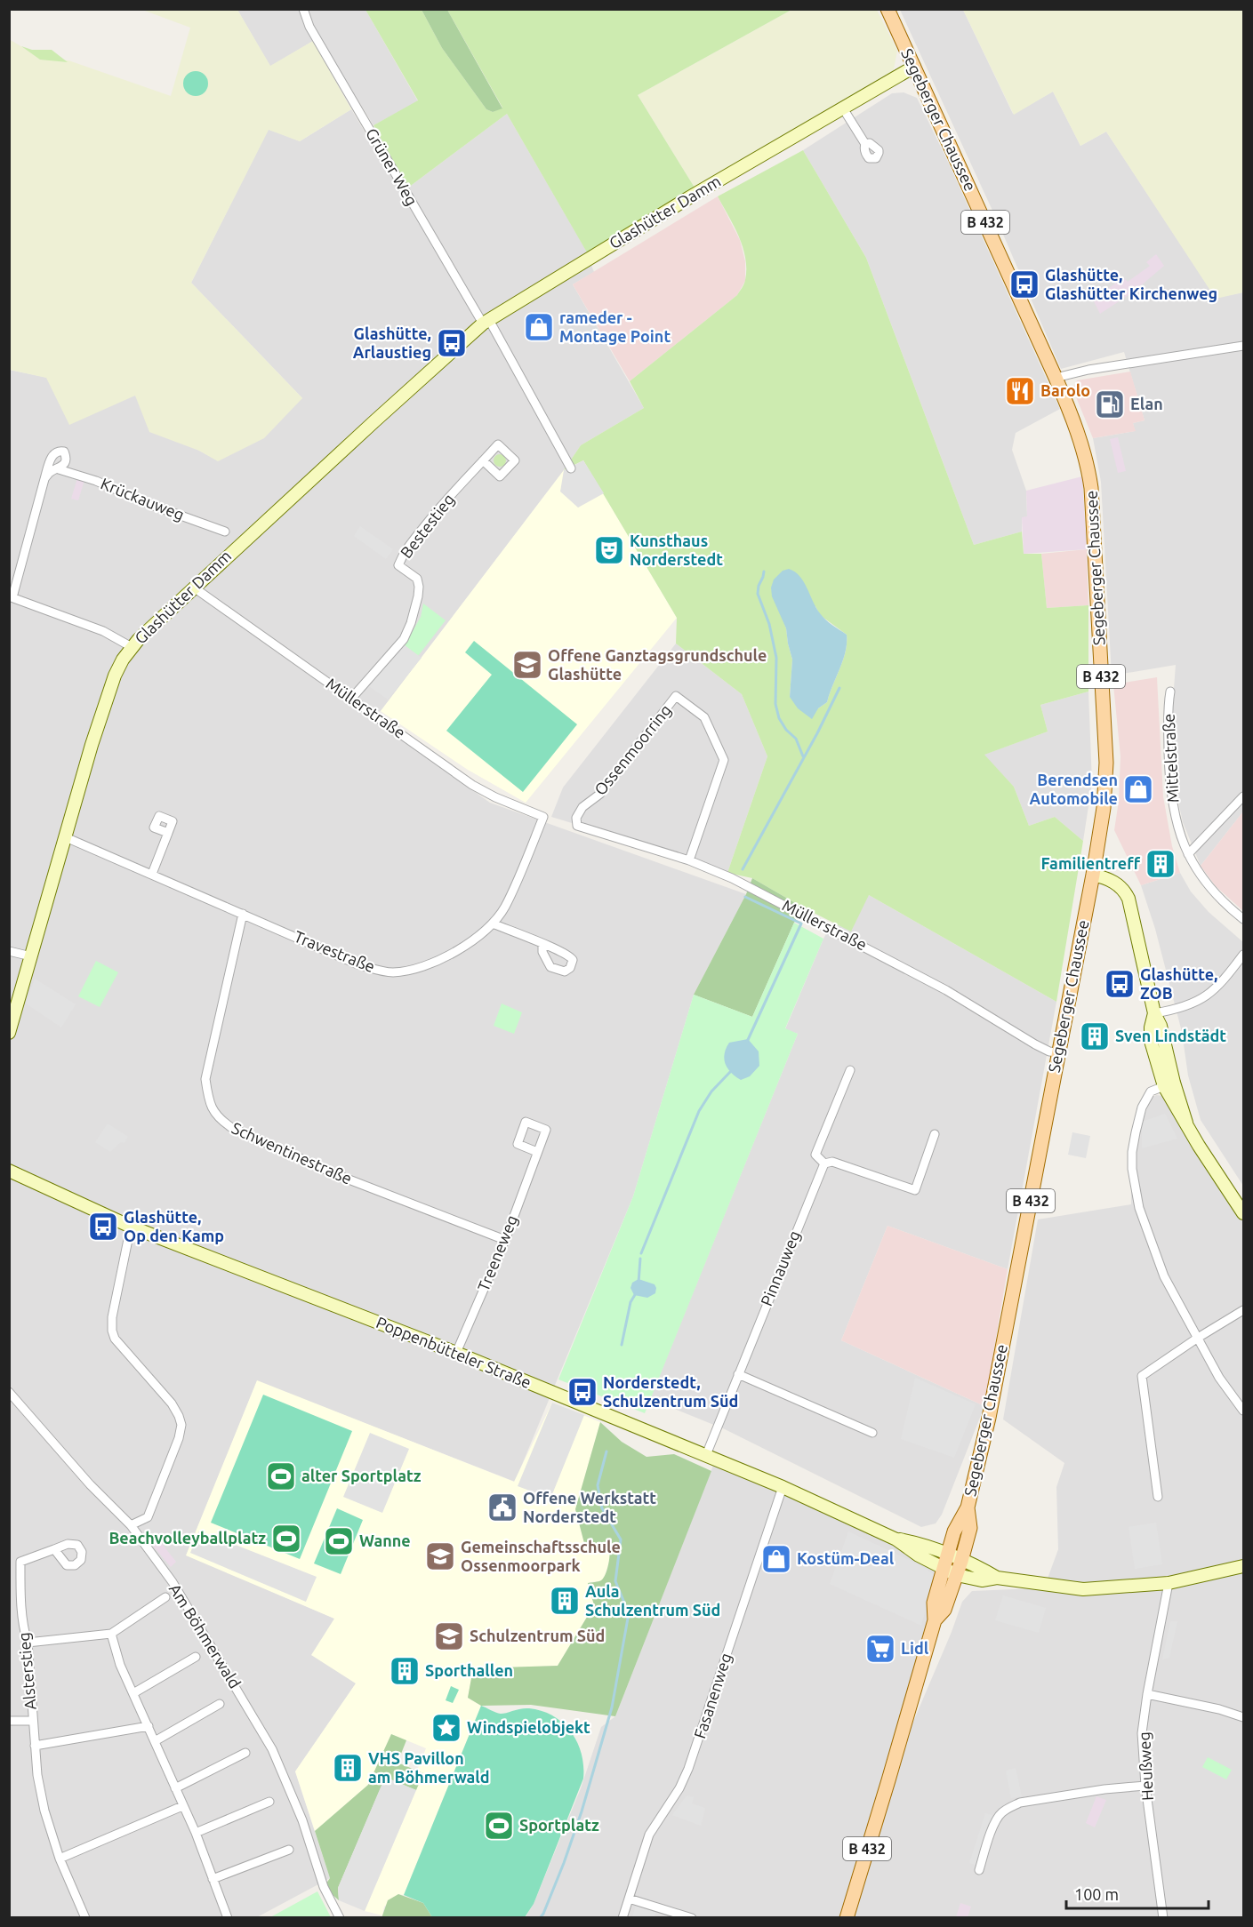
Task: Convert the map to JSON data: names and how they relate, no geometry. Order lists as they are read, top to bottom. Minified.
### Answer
{"streets":{"main road":["Segeberger Chaussee","B 432"],"street":["Grüner Weg","Glashütter Damm","Krückauweg","Bestestieg","Müllerstraße","Ossenmoorring","Mittelstraße","Travestraße","Schwentinestraße","Treeneweg","Pinnauweg","Poppenbütteler Straße","Am Böhmerwald","Alsterstieg","Fasanenweg","Heußweg"]},"crossings":[["Segeberger Chaussee","Glashütter Damm"],["Segeberger Chaussee","Müllerstraße"],["Segeberger Chaussee","Poppenbütteler Straße"],["Grüner Weg","Glashütter Damm"],["Glashütter Damm","Müllerstraße"],["Glashütter Damm","Travestraße"],["Bestestieg","Müllerstraße"],["Müllerstraße","Ossenmoorring"],["Müllerstraße","Travestraße"],["Travestraße","Schwentinestraße"],["Schwentinestraße","Treeneweg"],["Treeneweg","Poppenbütteler Straße"],["Pinnauweg","Poppenbütteler Straße"],["Poppenbütteler Straße","Fasanenweg"],["Poppenbütteler Straße","Heußweg"]],"places":{"bus stop":["Glashütte, Glashütter Kirchenweg","Glashütte, Arlaustieg","Glashütte, ZOB","Glashütte, Op den Kamp","Norderstedt, Schulzentrum Süd"],"shop":["rameder - Montage Point","Berendsen Automobile","Kostüm-Deal"],"restaurant":["Barolo"],"fuel station":["Elan"],"theatre":["Kunsthaus Norderstedt"],"school or university":["Offene Ganztagsgrundschule Glashütte","Gemeinschaftsschule Ossenmoorpark","Schulzentrum Süd"],"building":["Familientreff","Sven Lindstädt","Aula Schulzentrum Süd","Sporthallen","VHS Pavillon am Böhmerwald"],"sports":["alter Sportplatz","Beachvolleyballplatz","Wanne","Sportplatz"],"public building":["Offene Werkstatt Norderstedt"],"supermarket":["Lidl"],"place":["Windspielobjekt"]},"scale_bar":"100 m"}
